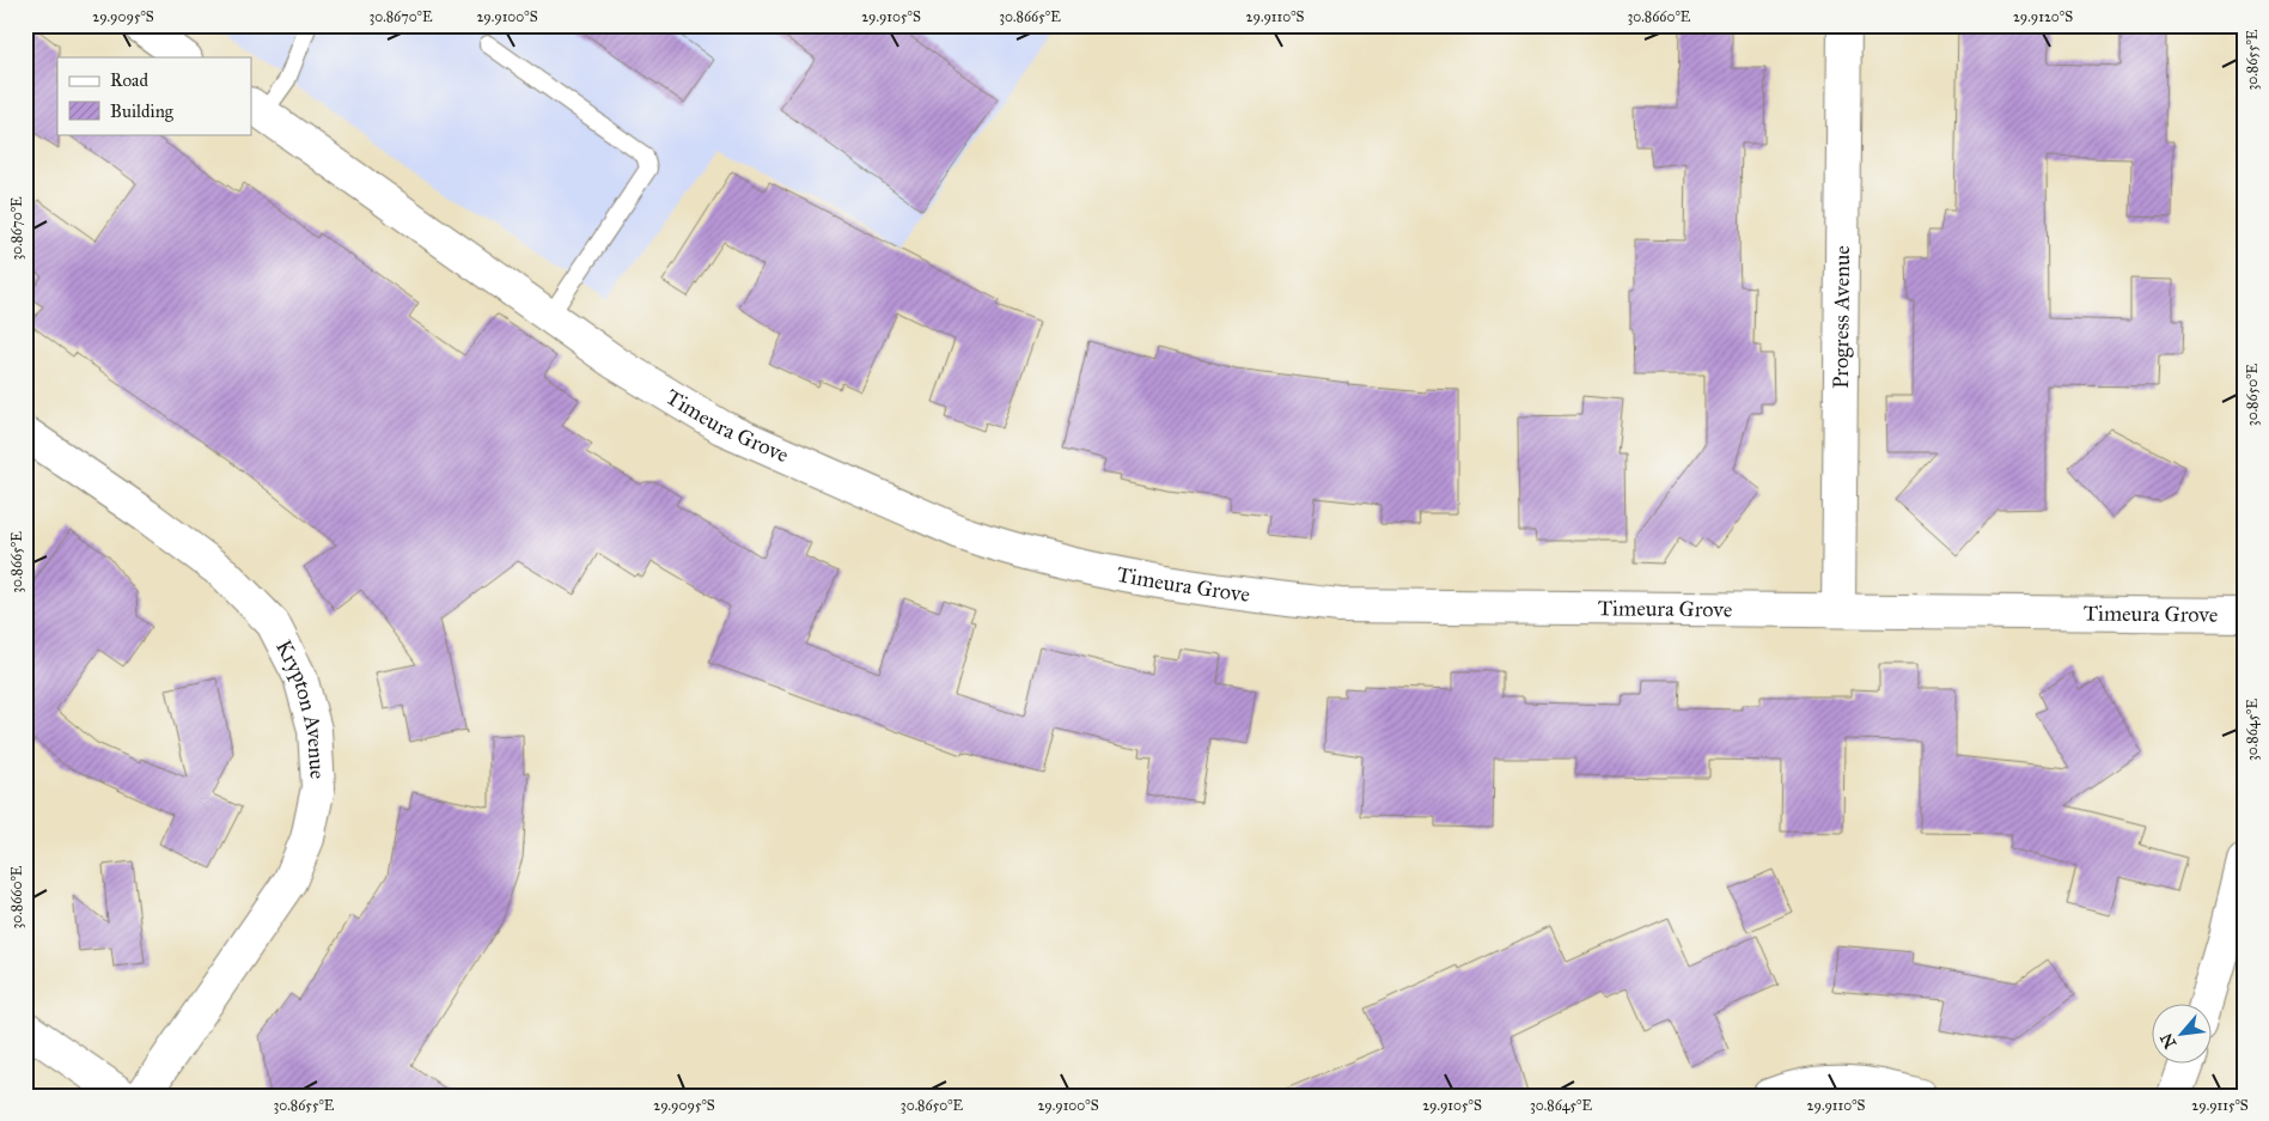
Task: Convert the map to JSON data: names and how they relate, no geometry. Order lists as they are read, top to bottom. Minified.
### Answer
{"streets":{"street":["Progress Avenue","Timeura Grove","Krypton Avenue"]},"crossings":[["Progress Avenue","Timeura Grove"]],"legend":["Road","Building"],"north":"bottom left","coordinates":["29.9095°S","30.8670°E","29.9100°S","29.9105°S","30.8665°E","29.9110°S","30.8660°E","29.9120°S","30.8655°E","30.8650°E","30.8645°E","29.9115°S"]}
